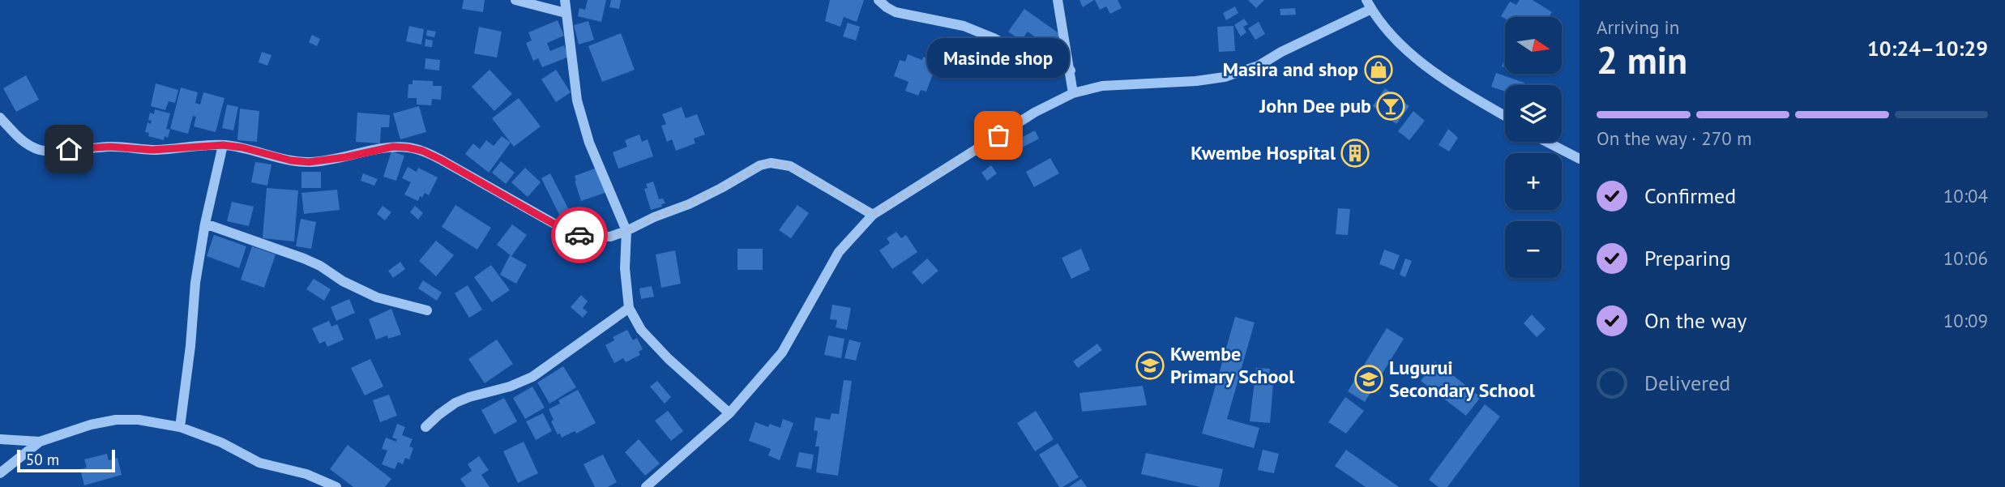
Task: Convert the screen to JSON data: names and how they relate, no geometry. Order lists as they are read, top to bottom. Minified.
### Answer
{"places":{"shop":["Masira and shop"],"bar":["John Dee pub"],"other":["Masinde shop"],"building":["Kwembe Hospital"],"school or university":["Kwembe Primary School","Lugurui Secondary School"]},"scale_bar":"50 m","north":"right","page":{"heading":["2 min","Arriving in","10:24–10:29"],"map_buttons":["+","−"],"bubble":"Masinde shop","bar":"On the way · 270 m","list":[["Confirmed","10:04"],["Preparing","10:06"],["On the way","10:09"],"Delivered"],"scale":"50 m"}}
